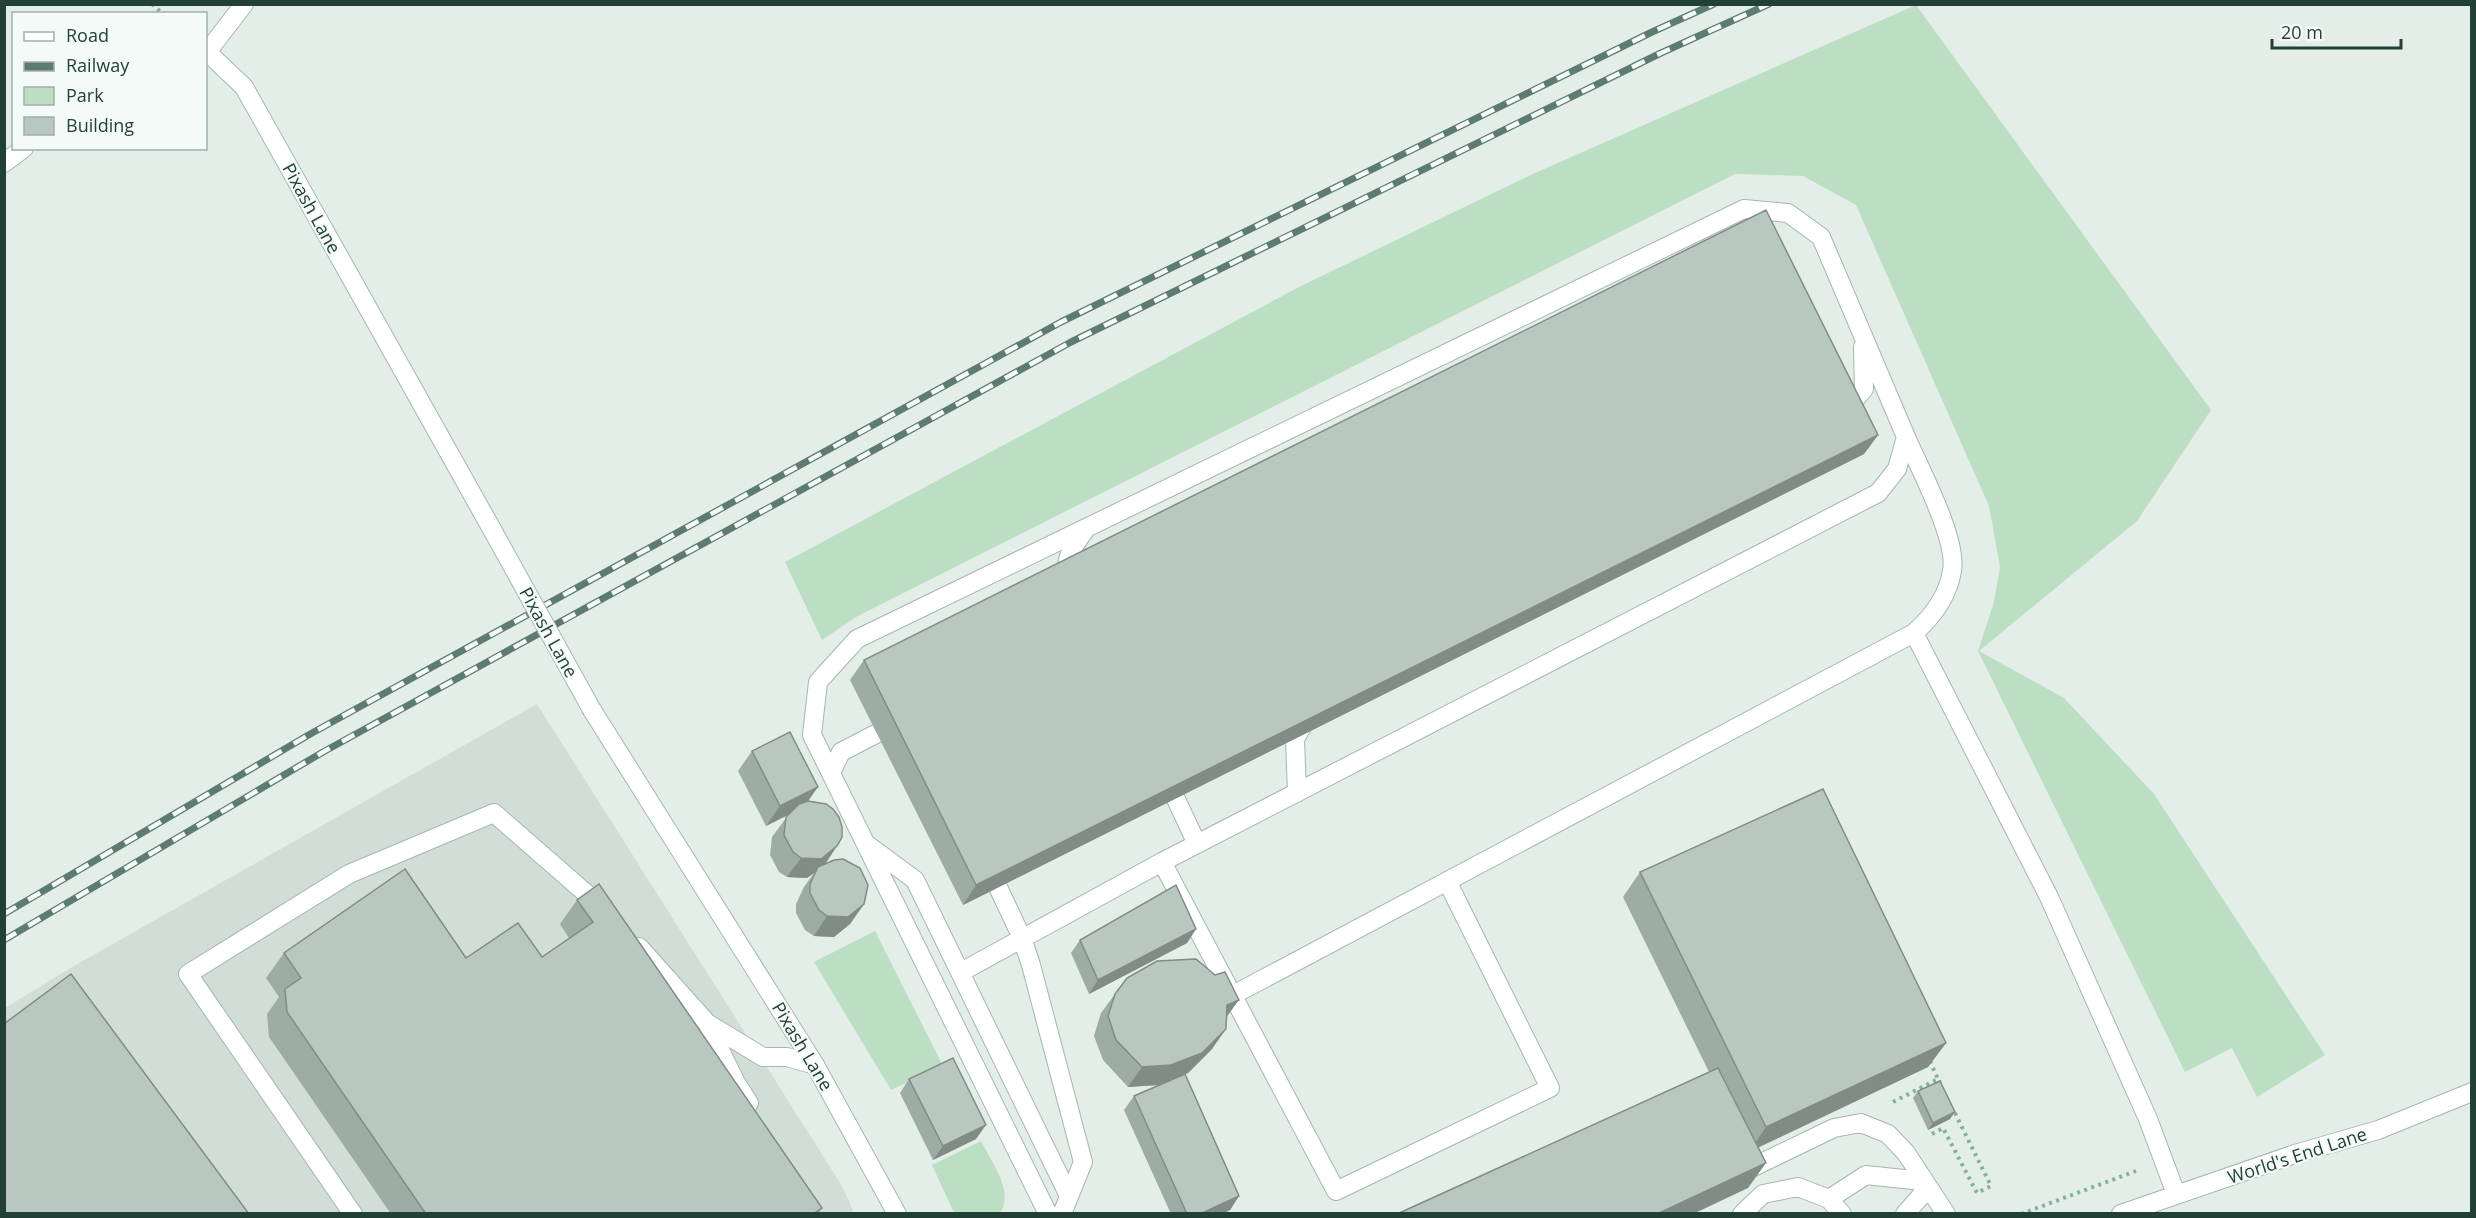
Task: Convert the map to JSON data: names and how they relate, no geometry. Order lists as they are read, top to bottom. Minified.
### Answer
{"streets":{"street":["Pixash Lane","World's End Lane"]},"legend":["Road","Railway","Park","Building"],"scale_bar":"20 m"}
